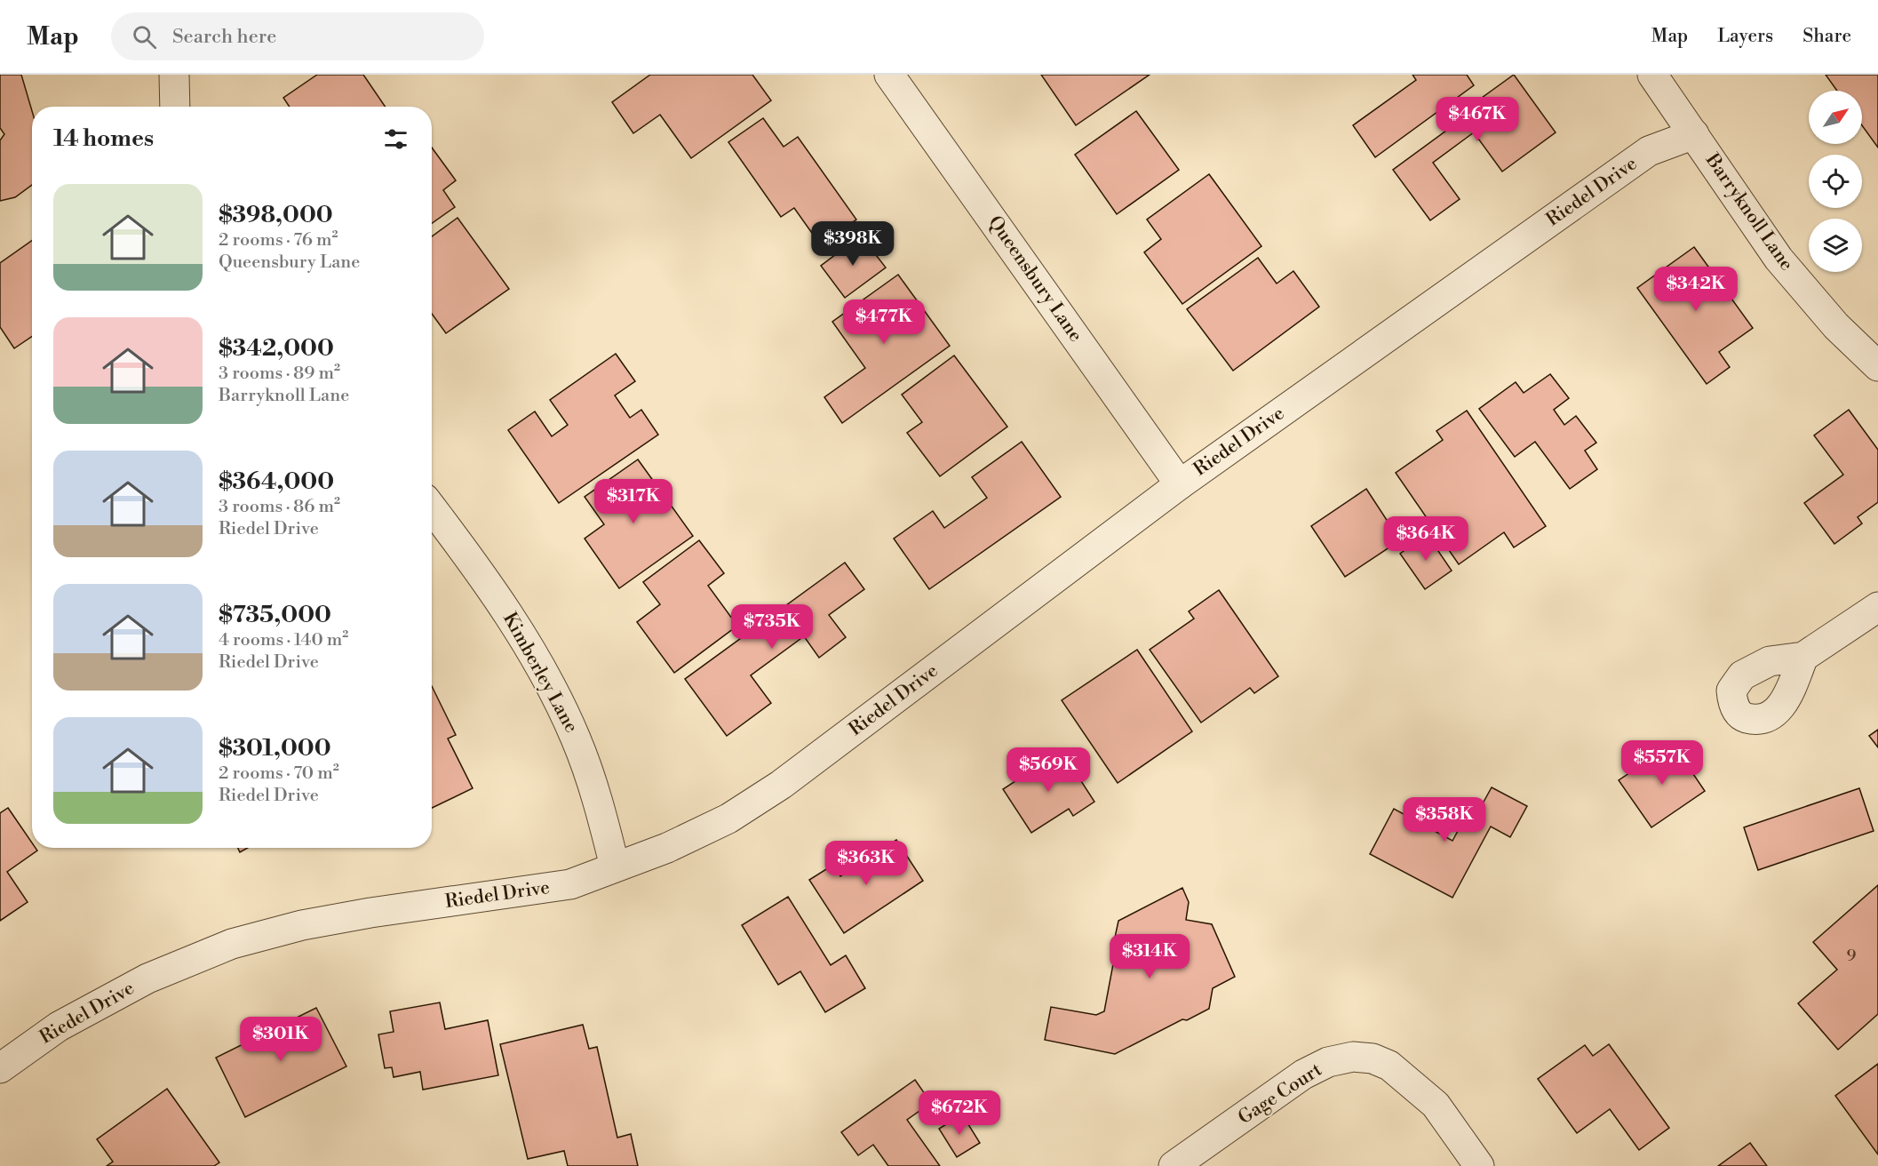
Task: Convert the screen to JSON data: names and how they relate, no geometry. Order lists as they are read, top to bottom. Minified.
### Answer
{"streets":{"street":["Riedel Drive","Barryknoll Lane","Queensbury Lane","Kimberley Lane","Gage Court"]},"crossings":[["Riedel Drive","Barryknoll Lane"],["Riedel Drive","Queensbury Lane"],["Riedel Drive","Kimberley Lane"]],"house_numbers":["9"],"north":"top right","page":{"header":"Map","search":"Search here","nav":["Map","Layers","Share"],"price":["$467K","$398K","$342K","$477K","$317K","$364K","$735K","$557K","$569K","$358K","$363K","$314K","$301K","$672K"],"heading":"14 homes","list":[{"name":"$398,000","note":"2 rooms · 76 m² · Queensbury Lane"},{"name":"$342,000","note":"3 rooms · 89 m² · Barryknoll Lane"},{"name":"$364,000","note":"3 rooms · 86 m² · Riedel Drive"},{"name":"$735,000","note":"4 rooms · 140 m² · Riedel Drive"},{"name":"$301,000","note":"2 rooms · 70 m² · Riedel Drive"}]}}
